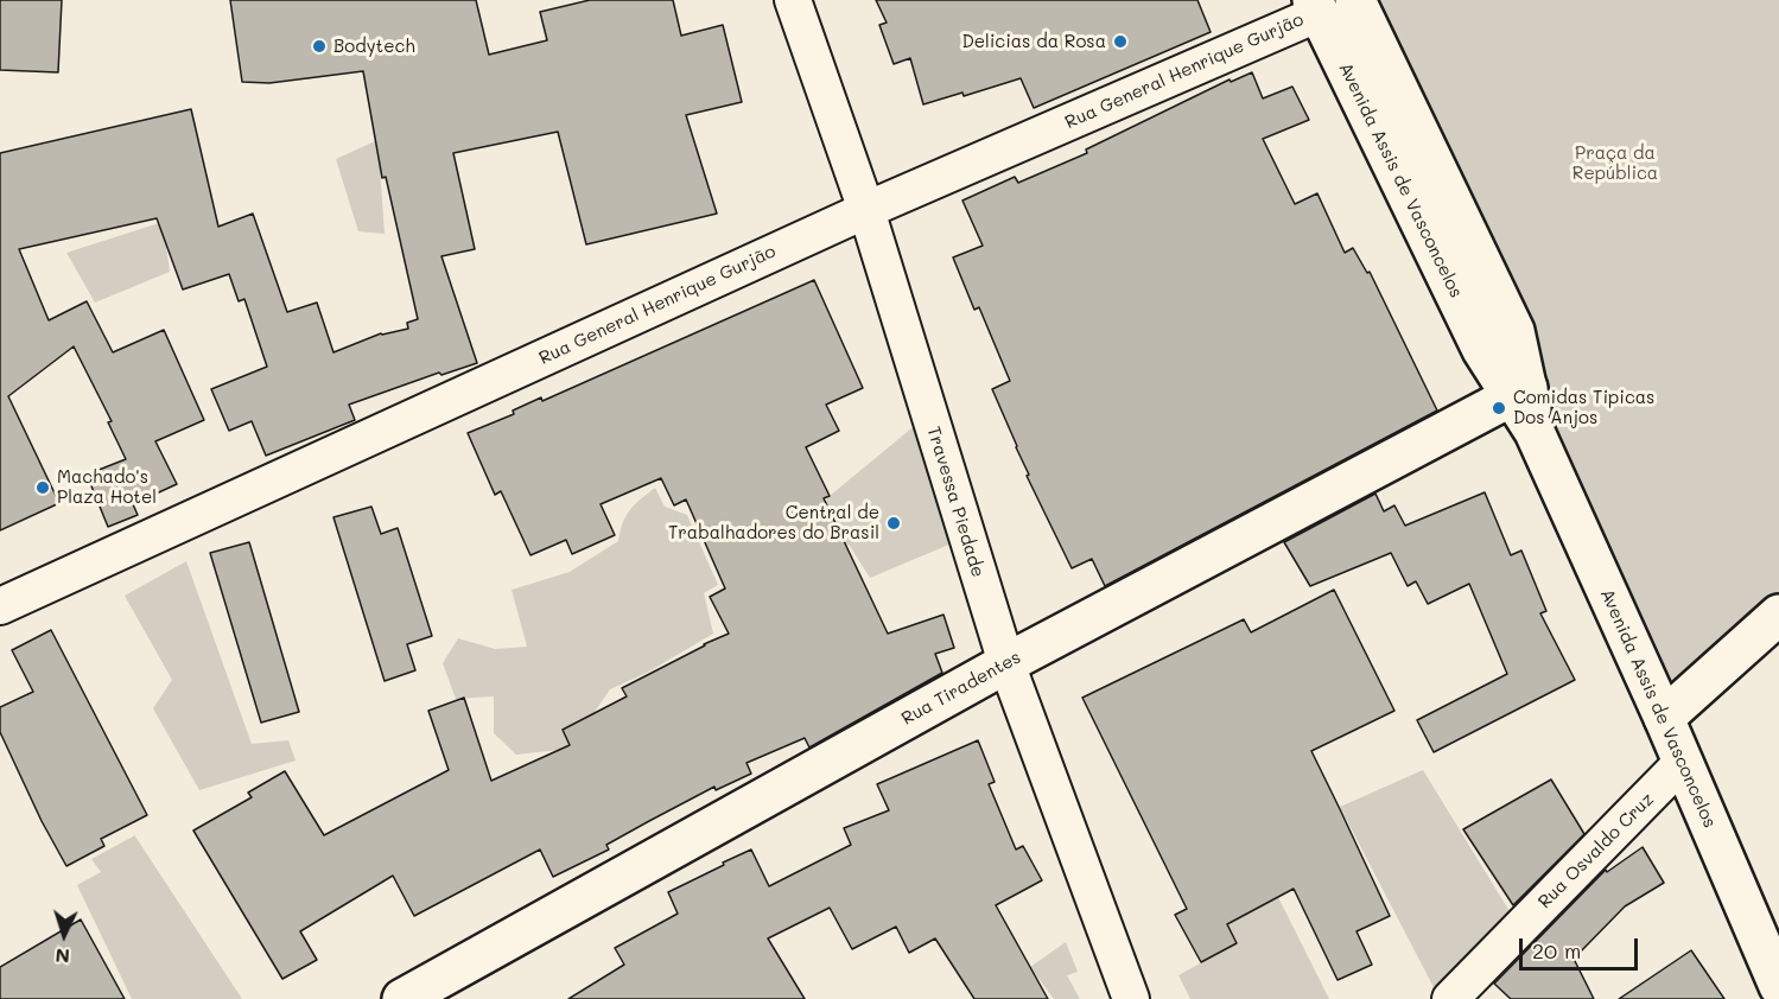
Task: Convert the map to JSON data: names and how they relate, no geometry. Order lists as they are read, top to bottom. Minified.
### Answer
{"streets":{"main road":["Avenida Assis de Vasconcelos","Rua Tiradentes"],"street":["Rua General Henrique Gurjão","Travessa Piedade","Rua Osvaldo Cruz"]},"crossings":[["Rua General Henrique Gurjão","Avenida Assis de Vasconcelos"],["Rua General Henrique Gurjão","Travessa Piedade"],["Avenida Assis de Vasconcelos","Rua Tiradentes"],["Avenida Assis de Vasconcelos","Rua Osvaldo Cruz"],["Travessa Piedade","Rua Tiradentes"]],"parks":["Praça da República"],"places":["Delicias da Rosa","Bodytech","Comidas Tipicas Dos Anjos","Machado's Plaza Hotel","Central de Trabalhadores do Brasil"],"scale_bar":"20 m","north":"bottom"}
